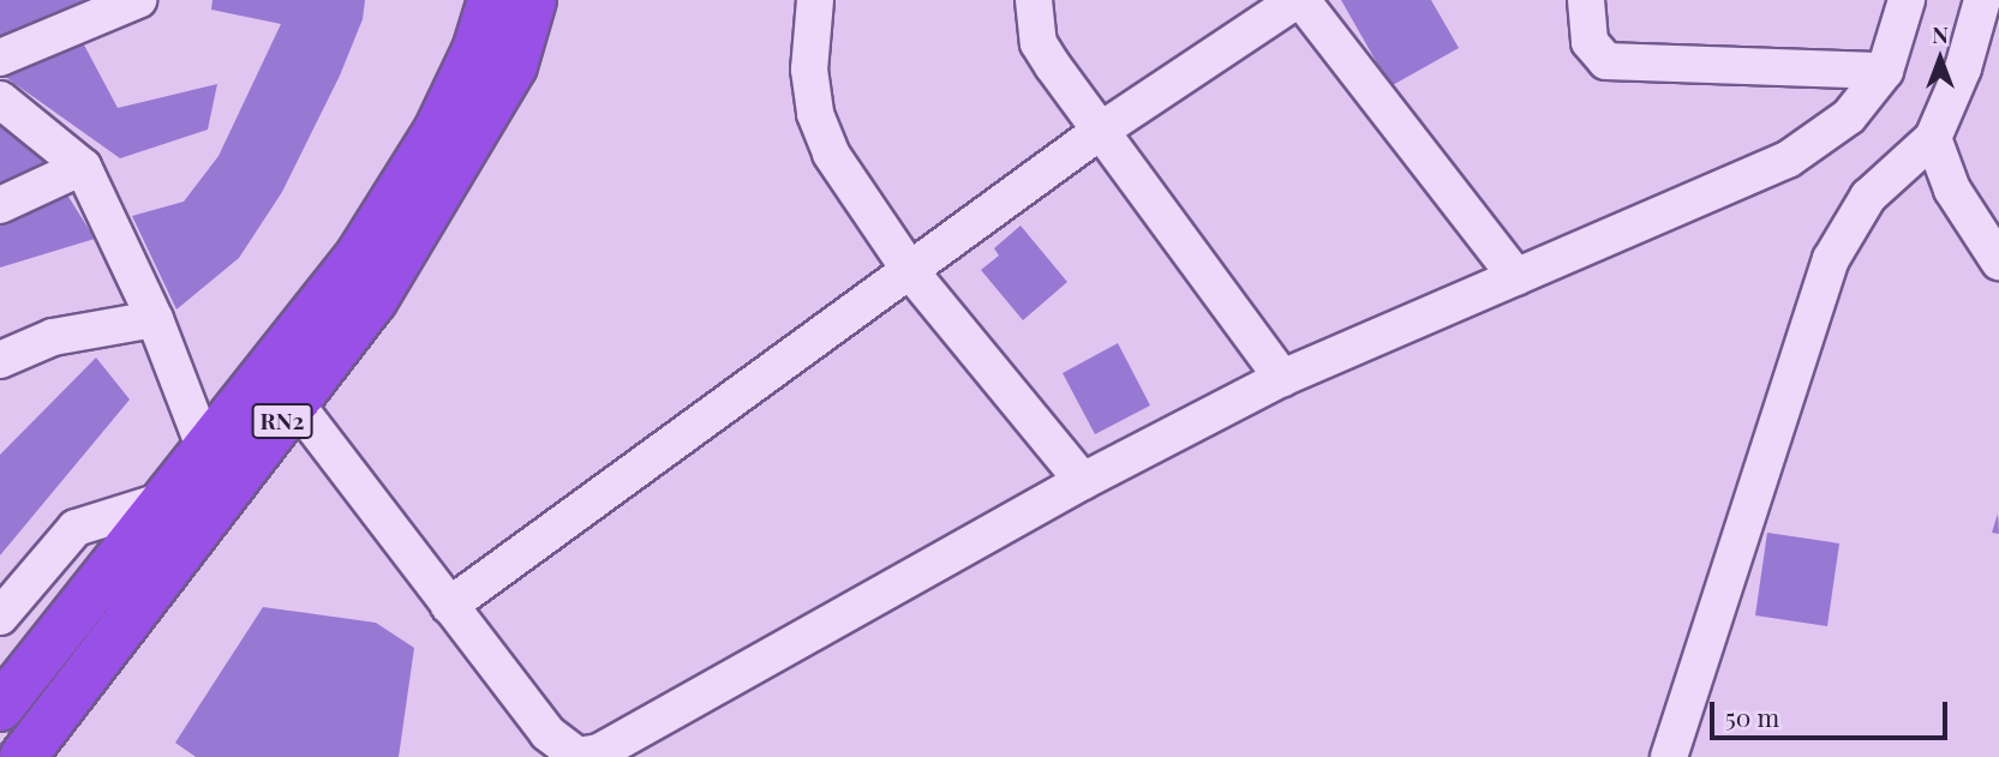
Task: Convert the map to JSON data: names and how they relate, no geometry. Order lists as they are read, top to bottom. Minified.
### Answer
{"streets":{"highway":["RN2"]},"scale_bar":"50 m","north":"top"}
